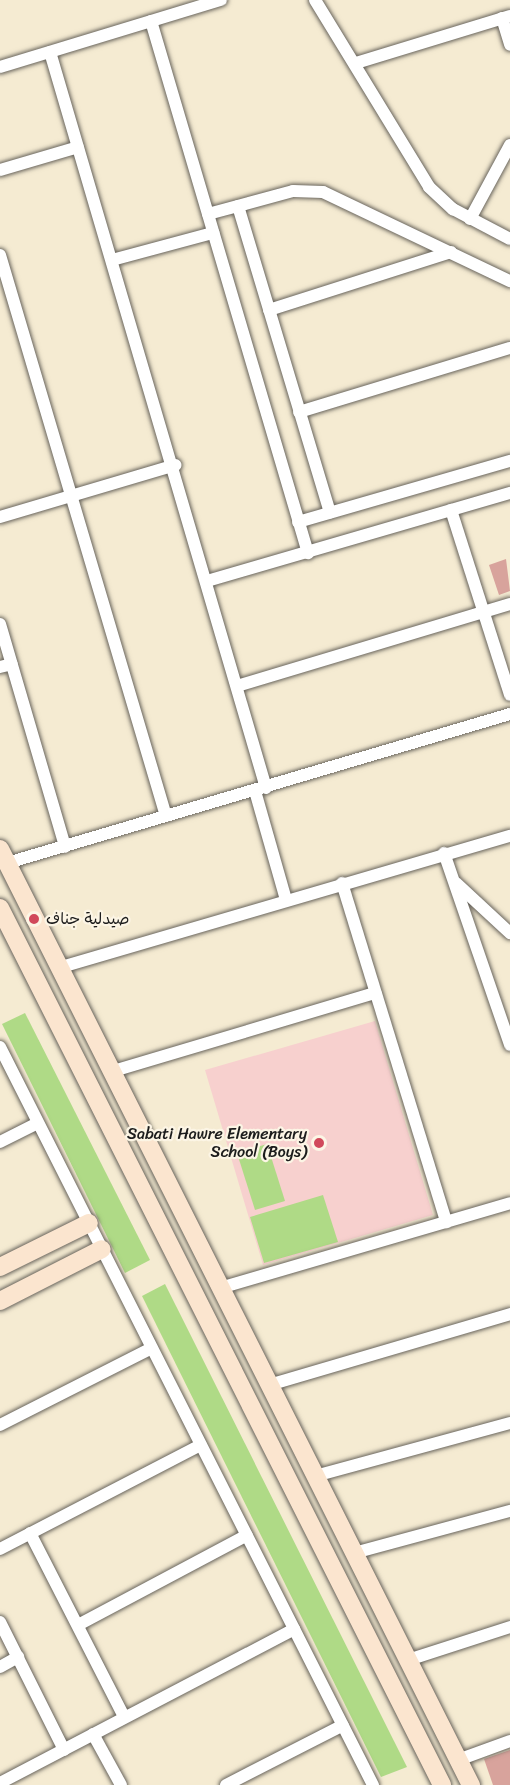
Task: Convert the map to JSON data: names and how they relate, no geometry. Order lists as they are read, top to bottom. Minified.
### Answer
{"places":["صيدلية جناف","Sabati Hawre Elementary School (Boys)"]}
